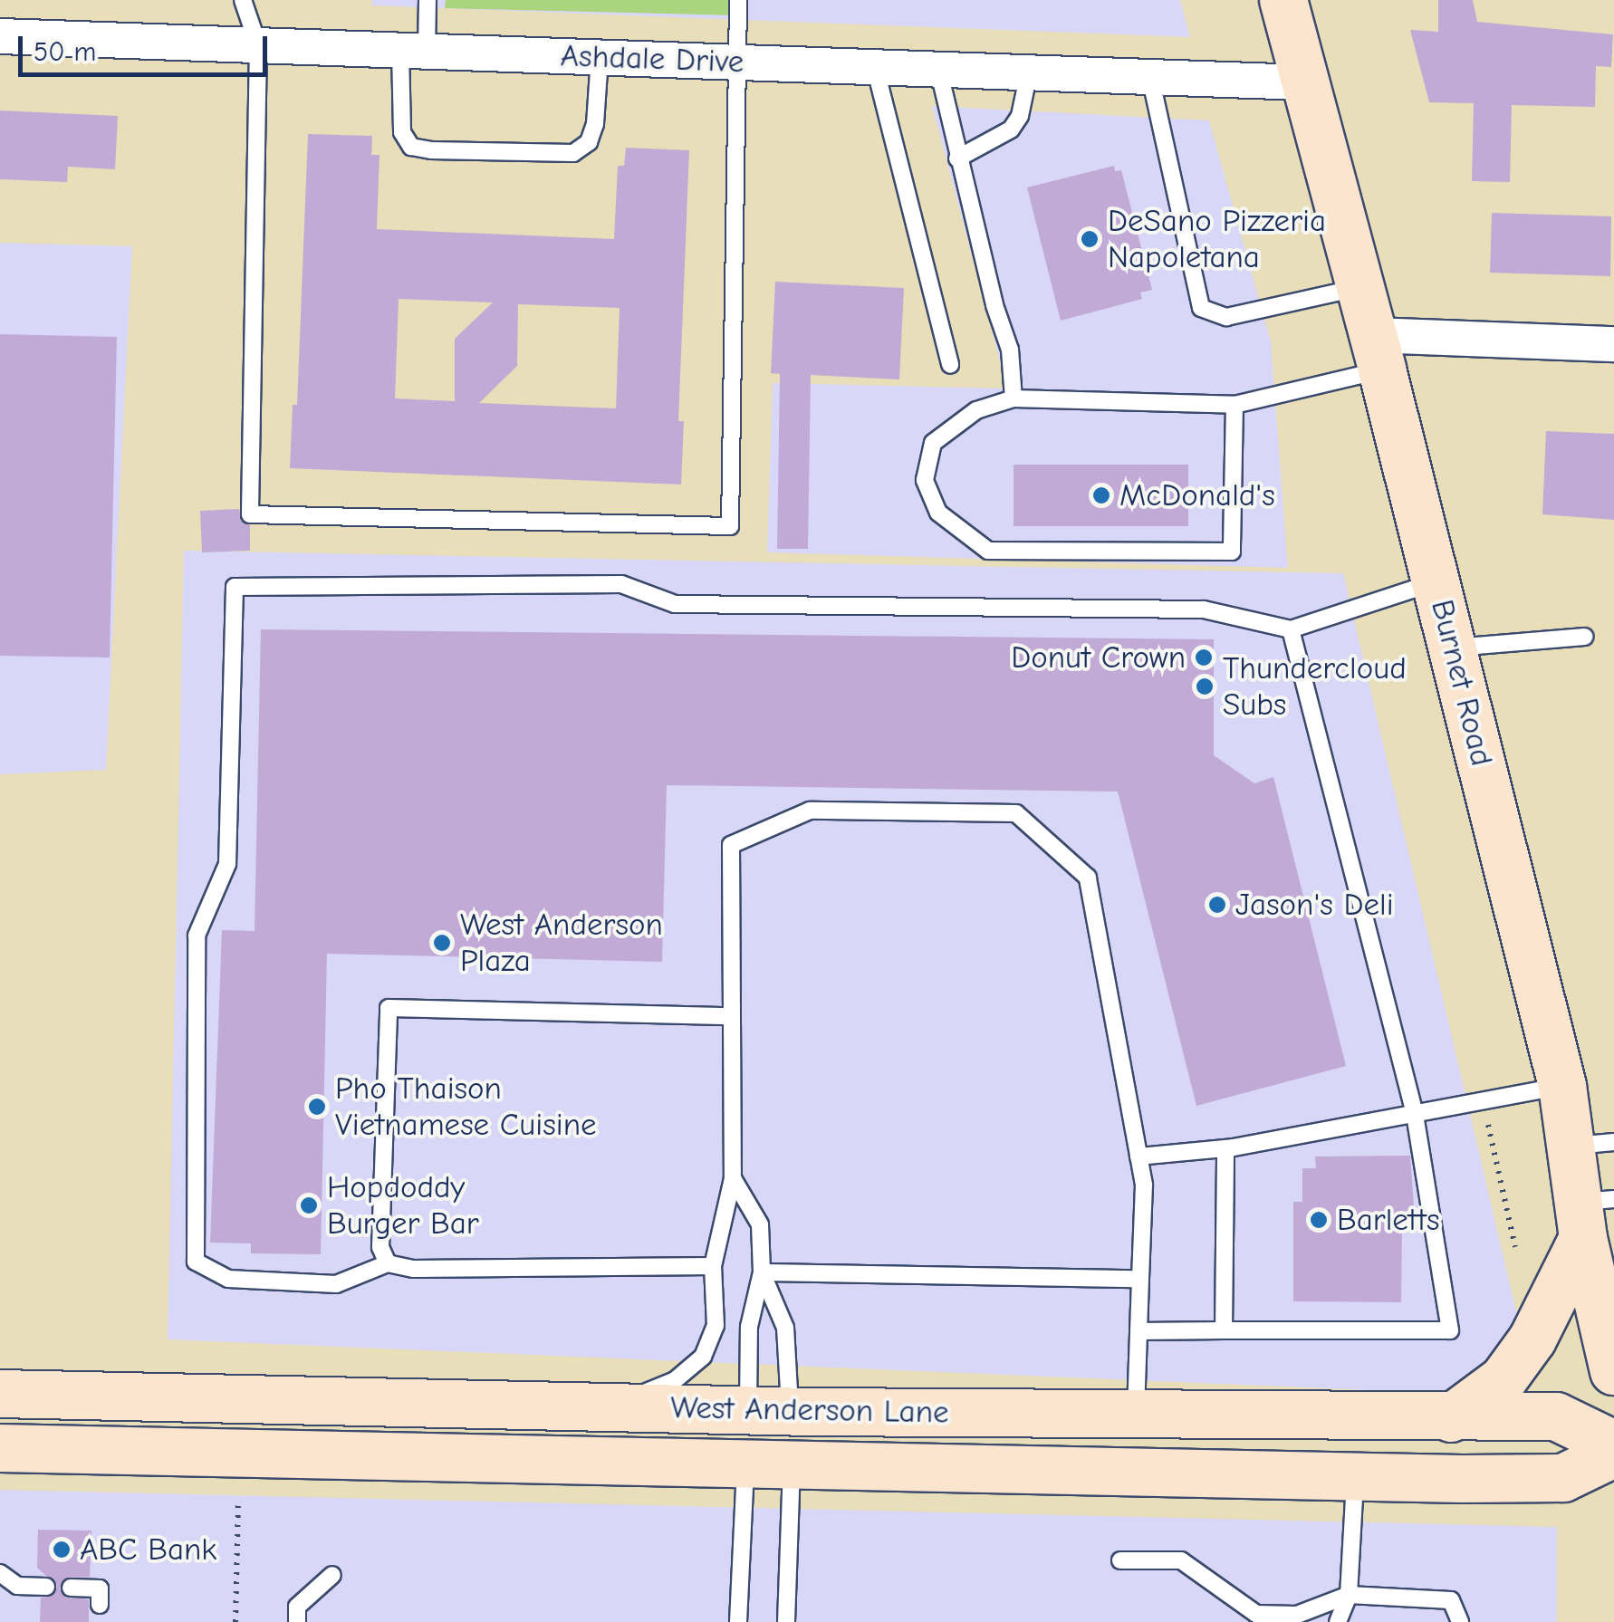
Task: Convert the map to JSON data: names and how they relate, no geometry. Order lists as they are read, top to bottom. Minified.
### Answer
{"streets":{"main road":["Burnet Road","West Anderson Lane"],"street":["Ashdale Drive"]},"crossings":[["Ashdale Drive","Burnet Road"]],"places":["DeSano Pizzeria Napoletana","McDonald's","Donut Crown","Thundercloud Subs","Jason's Deli","West Anderson Plaza","Pho Thaison Vietnamese Cuisine","Hopdoddy Burger Bar","Barletts","ABC Bank"],"scale_bar":"50 m"}
